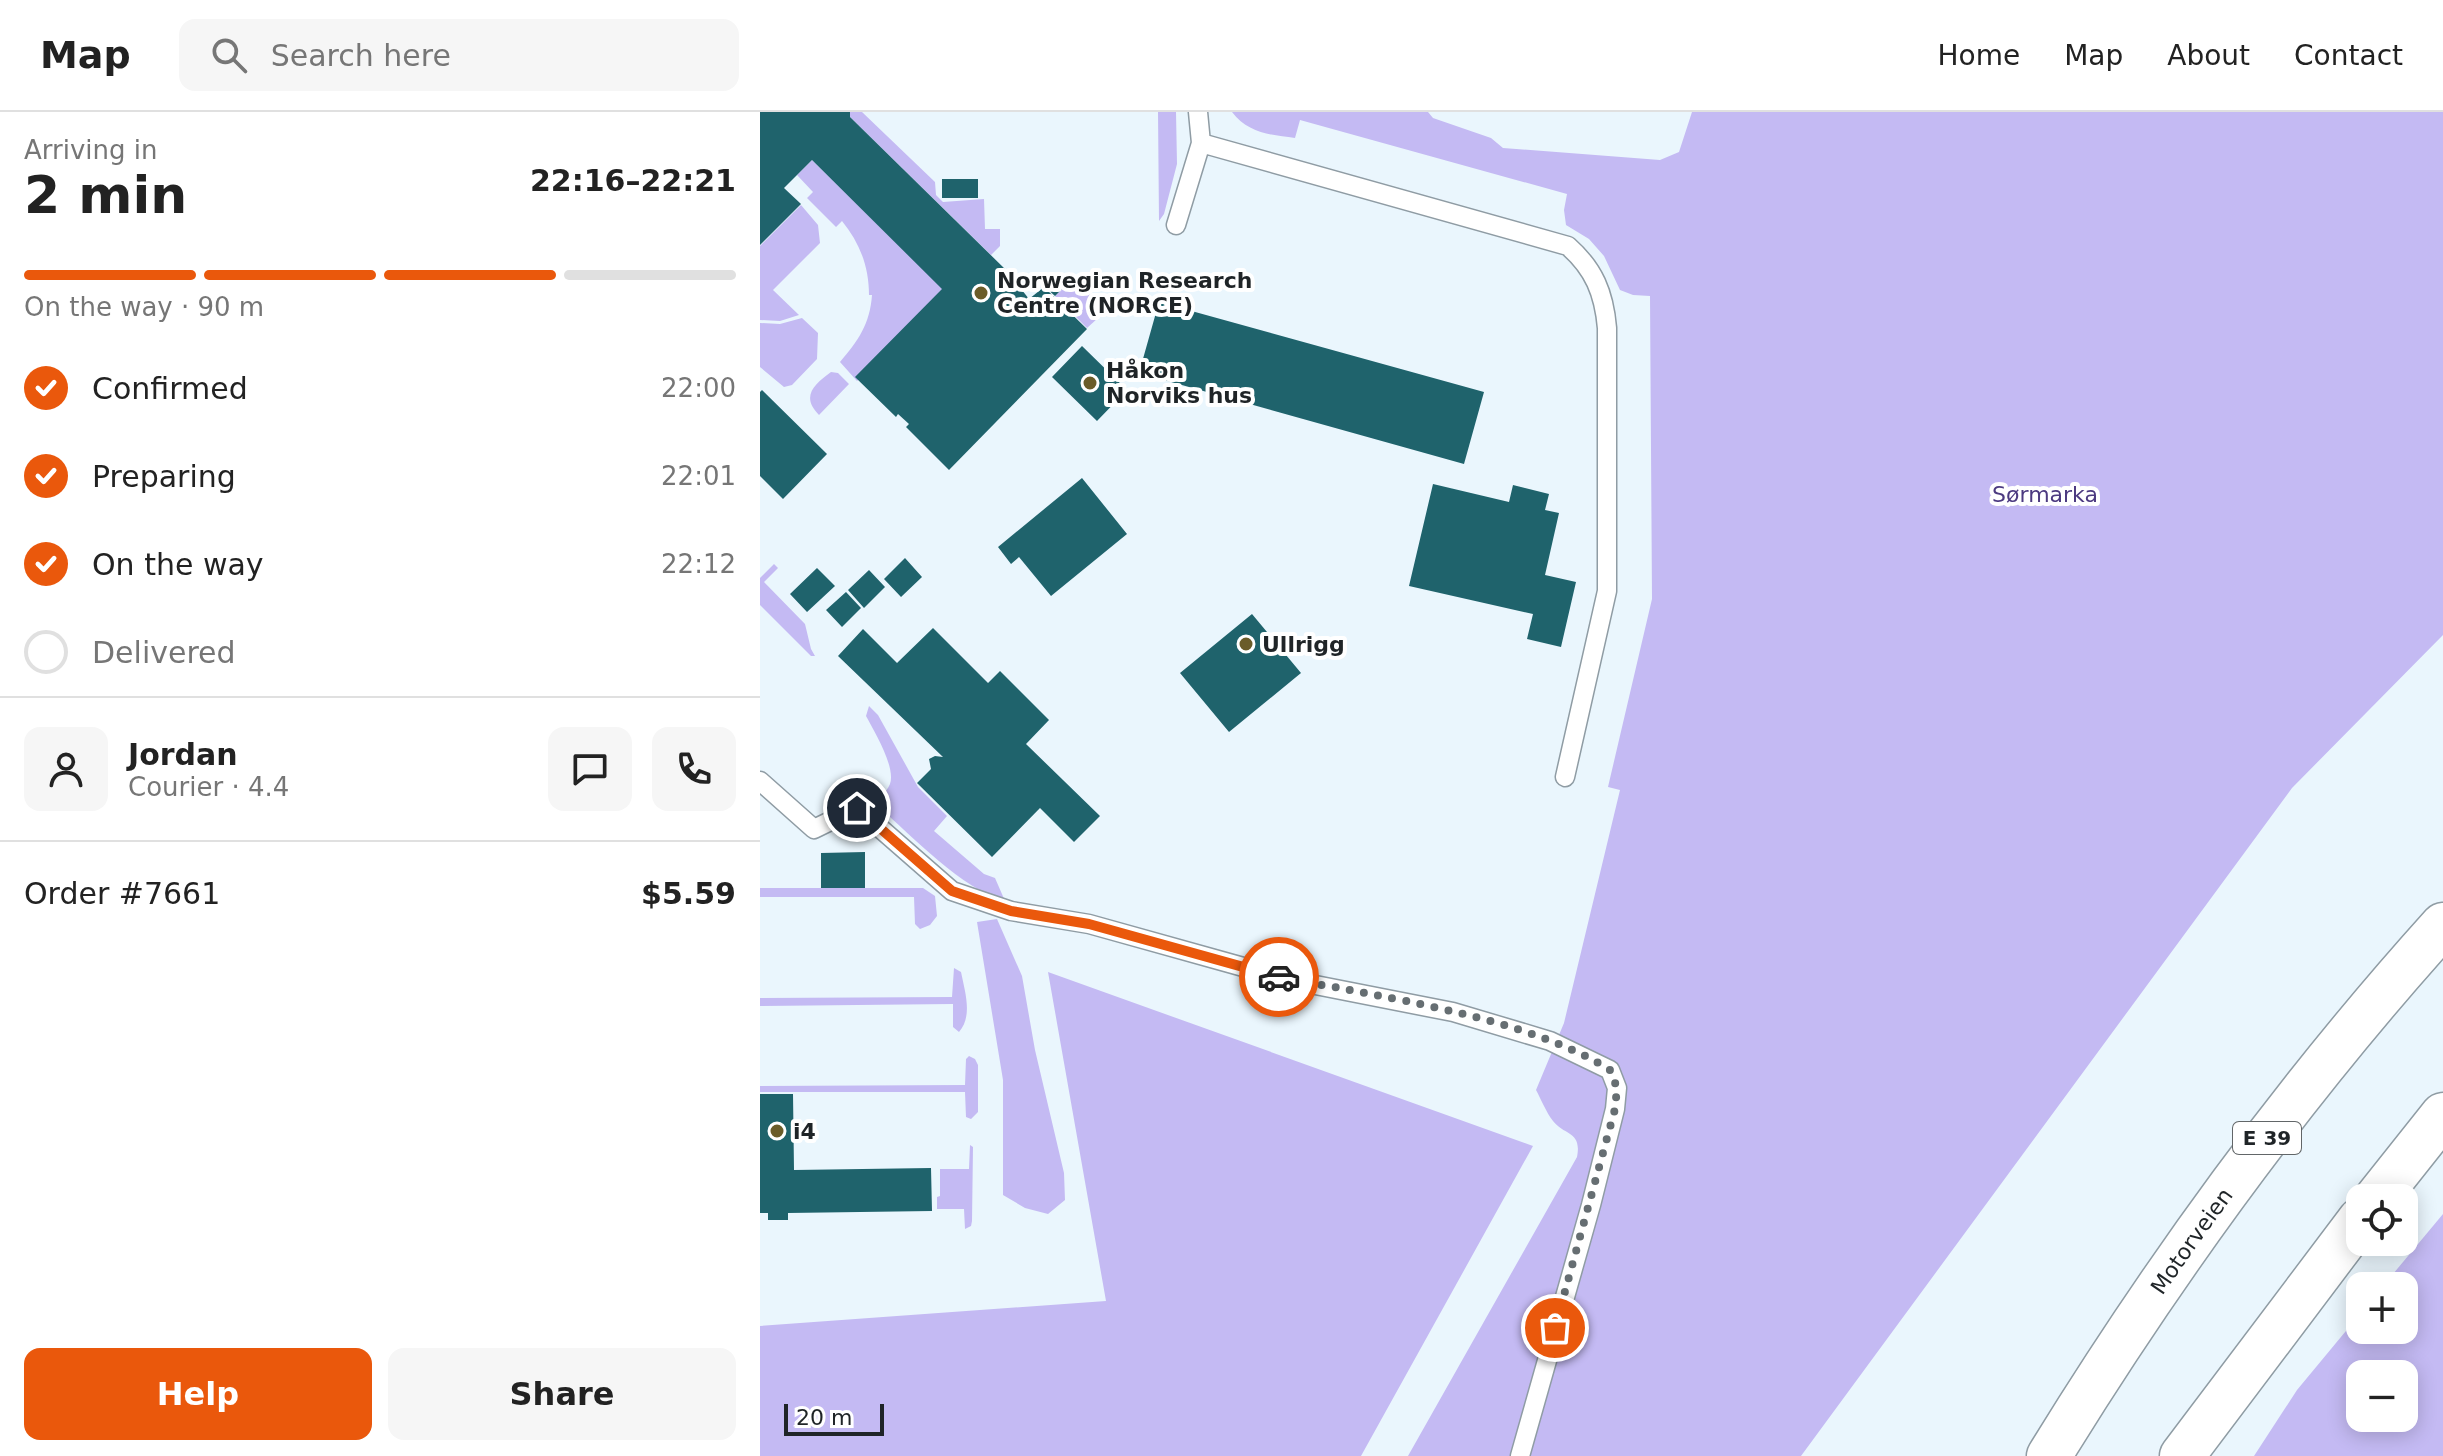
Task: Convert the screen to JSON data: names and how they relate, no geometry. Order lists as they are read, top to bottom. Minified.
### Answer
{"streets":{"highway":["E 39","Motorveien"]},"parks":["Sørmarka"],"places":["Norwegian Research Centre (NORCE)","Håkon Norviks hus","Ullrigg","i4"],"scale_bar":"20 m","page":{"header":"Map","search":"Search here","nav":["Home","Map","About","Contact"],"heading":["2 min","Arriving in","22:16–22:21"],"panel":["Jordan","Courier · 4.4","Order #7661","$5.59"],"bar":"On the way · 90 m","list":[["Confirmed","22:00"],["Preparing","22:01"],["On the way","22:12"],"Delivered"],"map_buttons":["+","−"],"buttons":["Help","Share"],"scale":"20 m"}}
